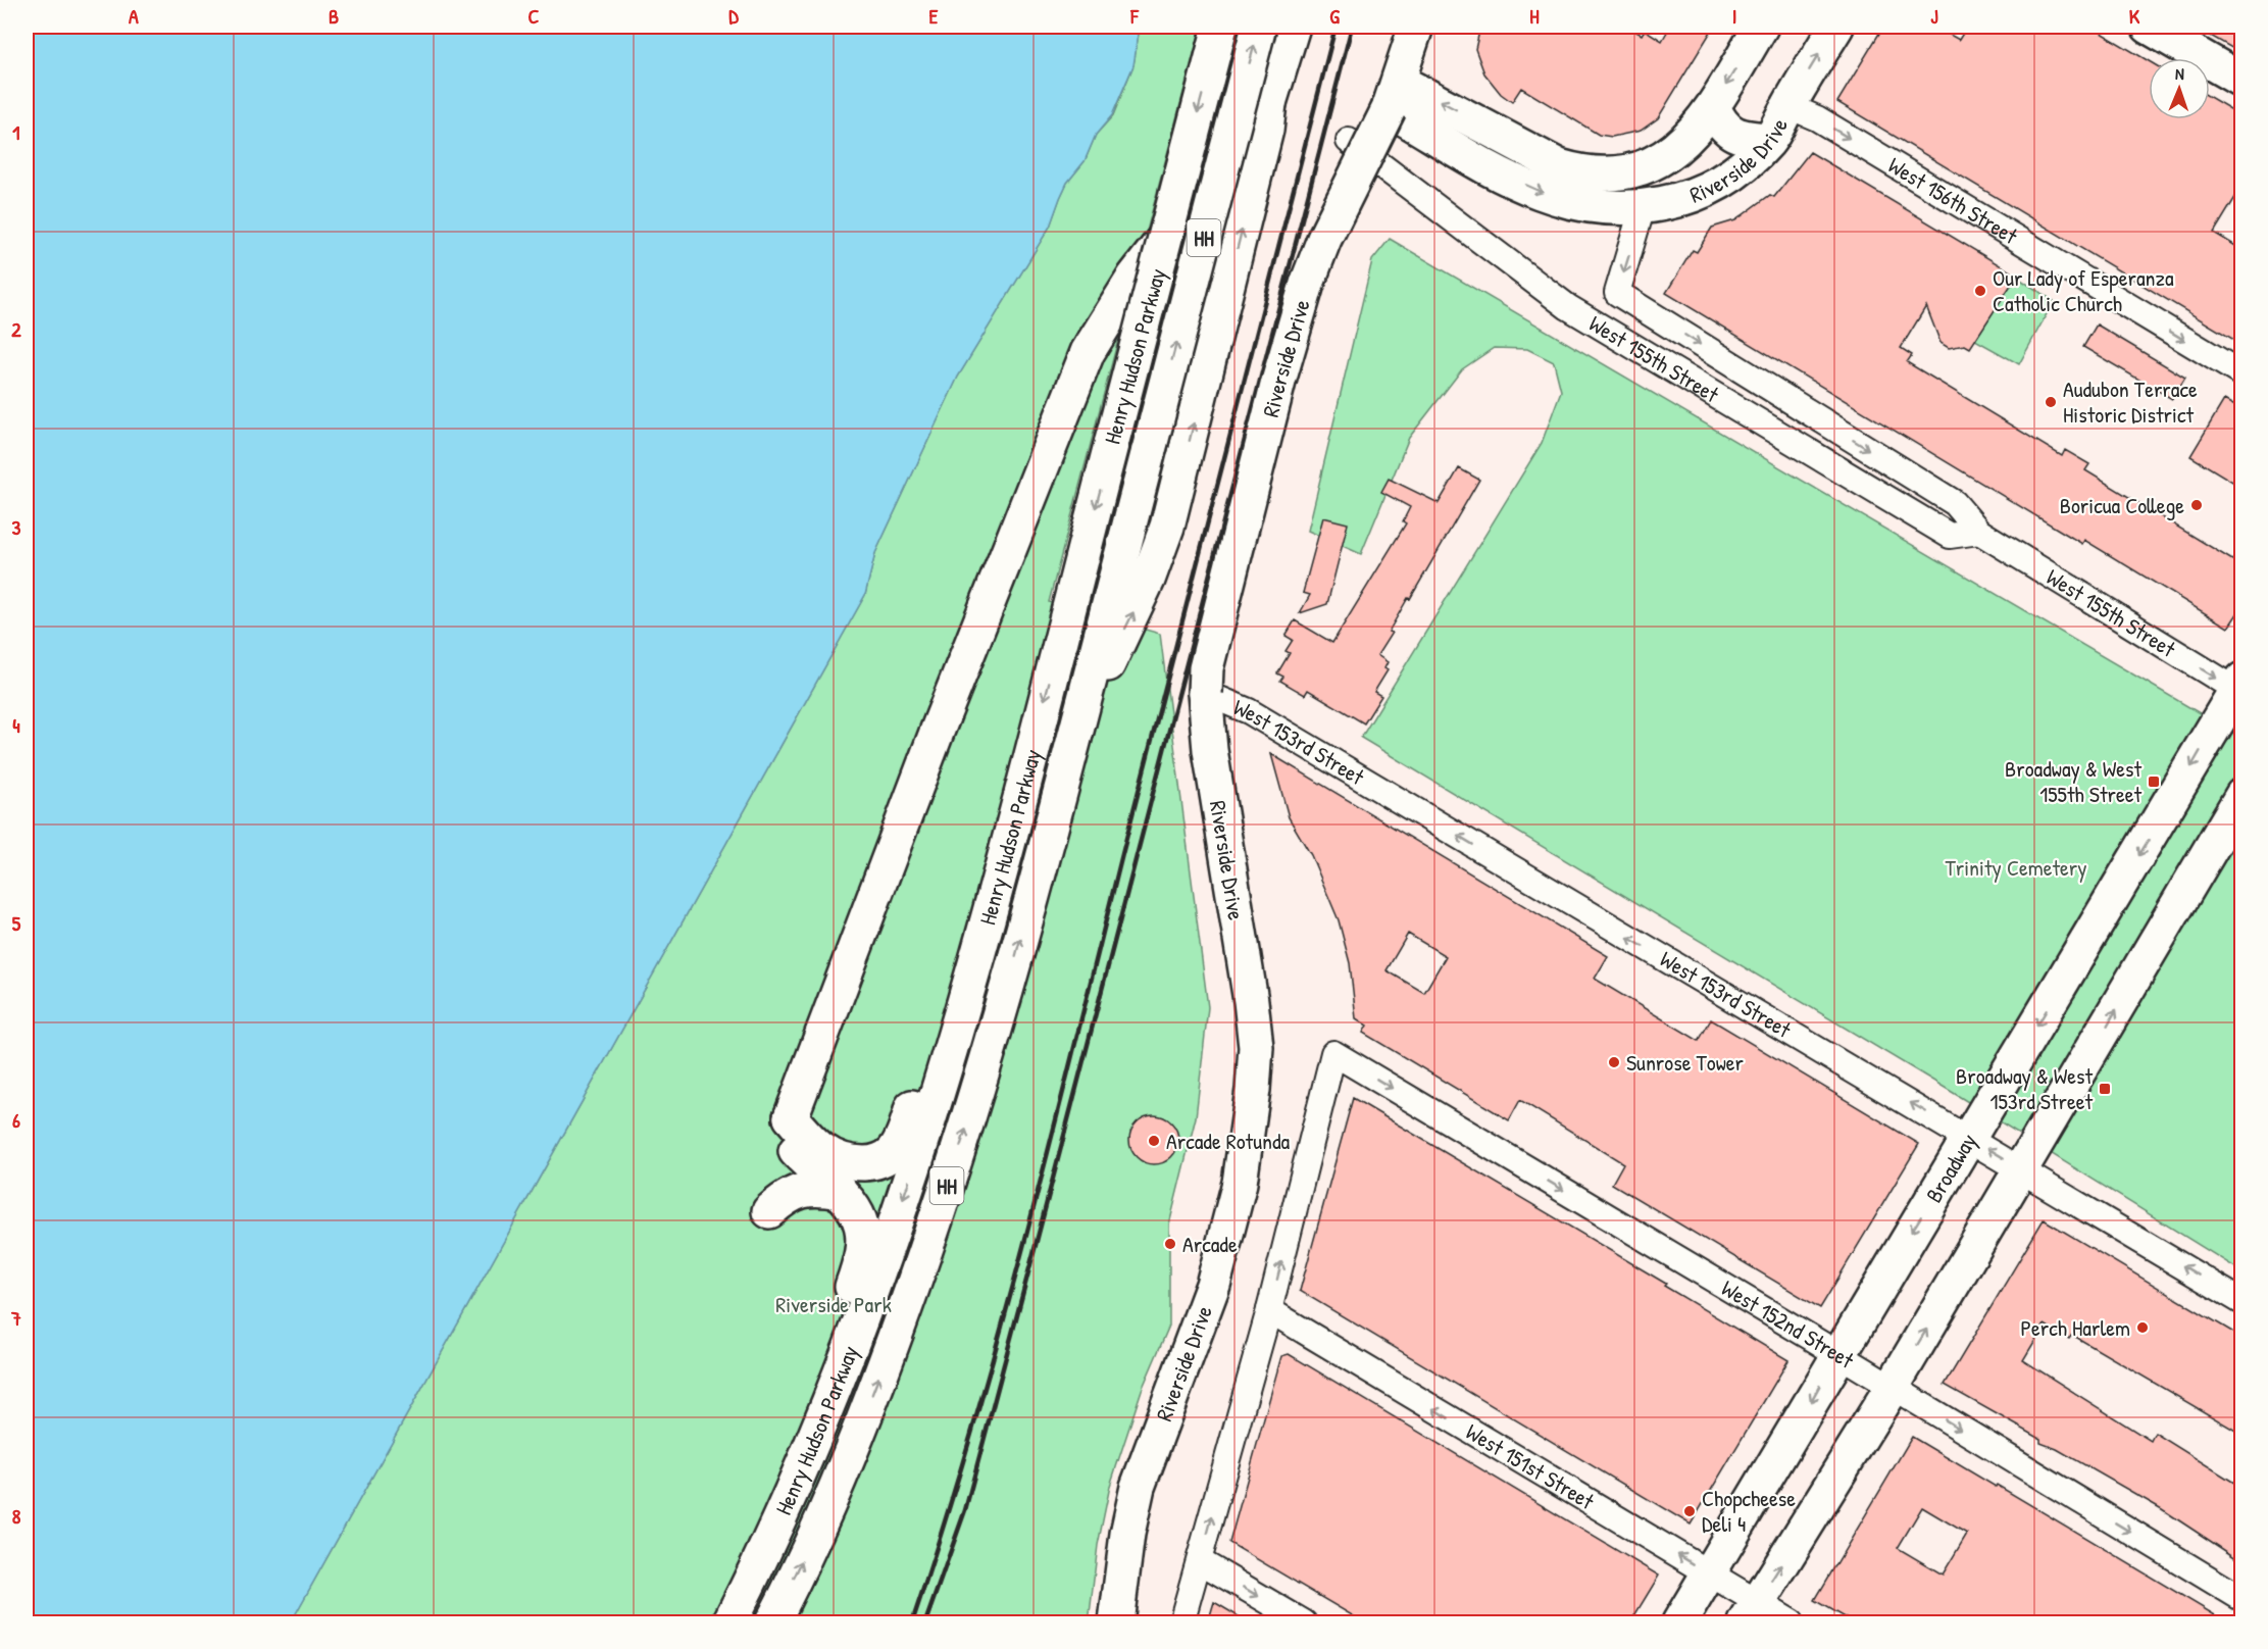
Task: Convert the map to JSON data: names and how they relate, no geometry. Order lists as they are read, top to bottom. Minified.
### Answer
{"streets":{"main road":["Riverside Drive","HH","Henry Hudson Parkway","Broadway"],"street":["West 156th Street","West 155th Street","West 153rd Street","West 152nd Street","West 151st Street"]},"crossings":[["Riverside Drive","West 156th Street"],["Riverside Drive","West 155th Street"],["Riverside Drive","West 153rd Street"],["West 155th Street","Broadway"],["West 153rd Street","Broadway"],["Broadway","West 152nd Street"],["Broadway","West 151st Street"],["West 152nd Street","West 151st Street"]],"one_way":["West 156th Street","West 153rd Street","West 151st Street"],"parks":["Trinity Cemetery","Riverside Park"],"places":{"other":["Our Lady of Esperanza Catholic Church","Audubon Terrace Historic District","Boricua College","Sunrose Tower","Arcade Rotunda","Arcade","Perch Harlem","Chopcheese Deli 4"],"transit":["Broadway & West 155th Street","Broadway & West 153rd Street"]},"north":"top","grid":{"columns":["A","B","C","D","E","F","G","H","I","J","K"],"rows":["1","2","3","4","5","6","7","8"]}}
